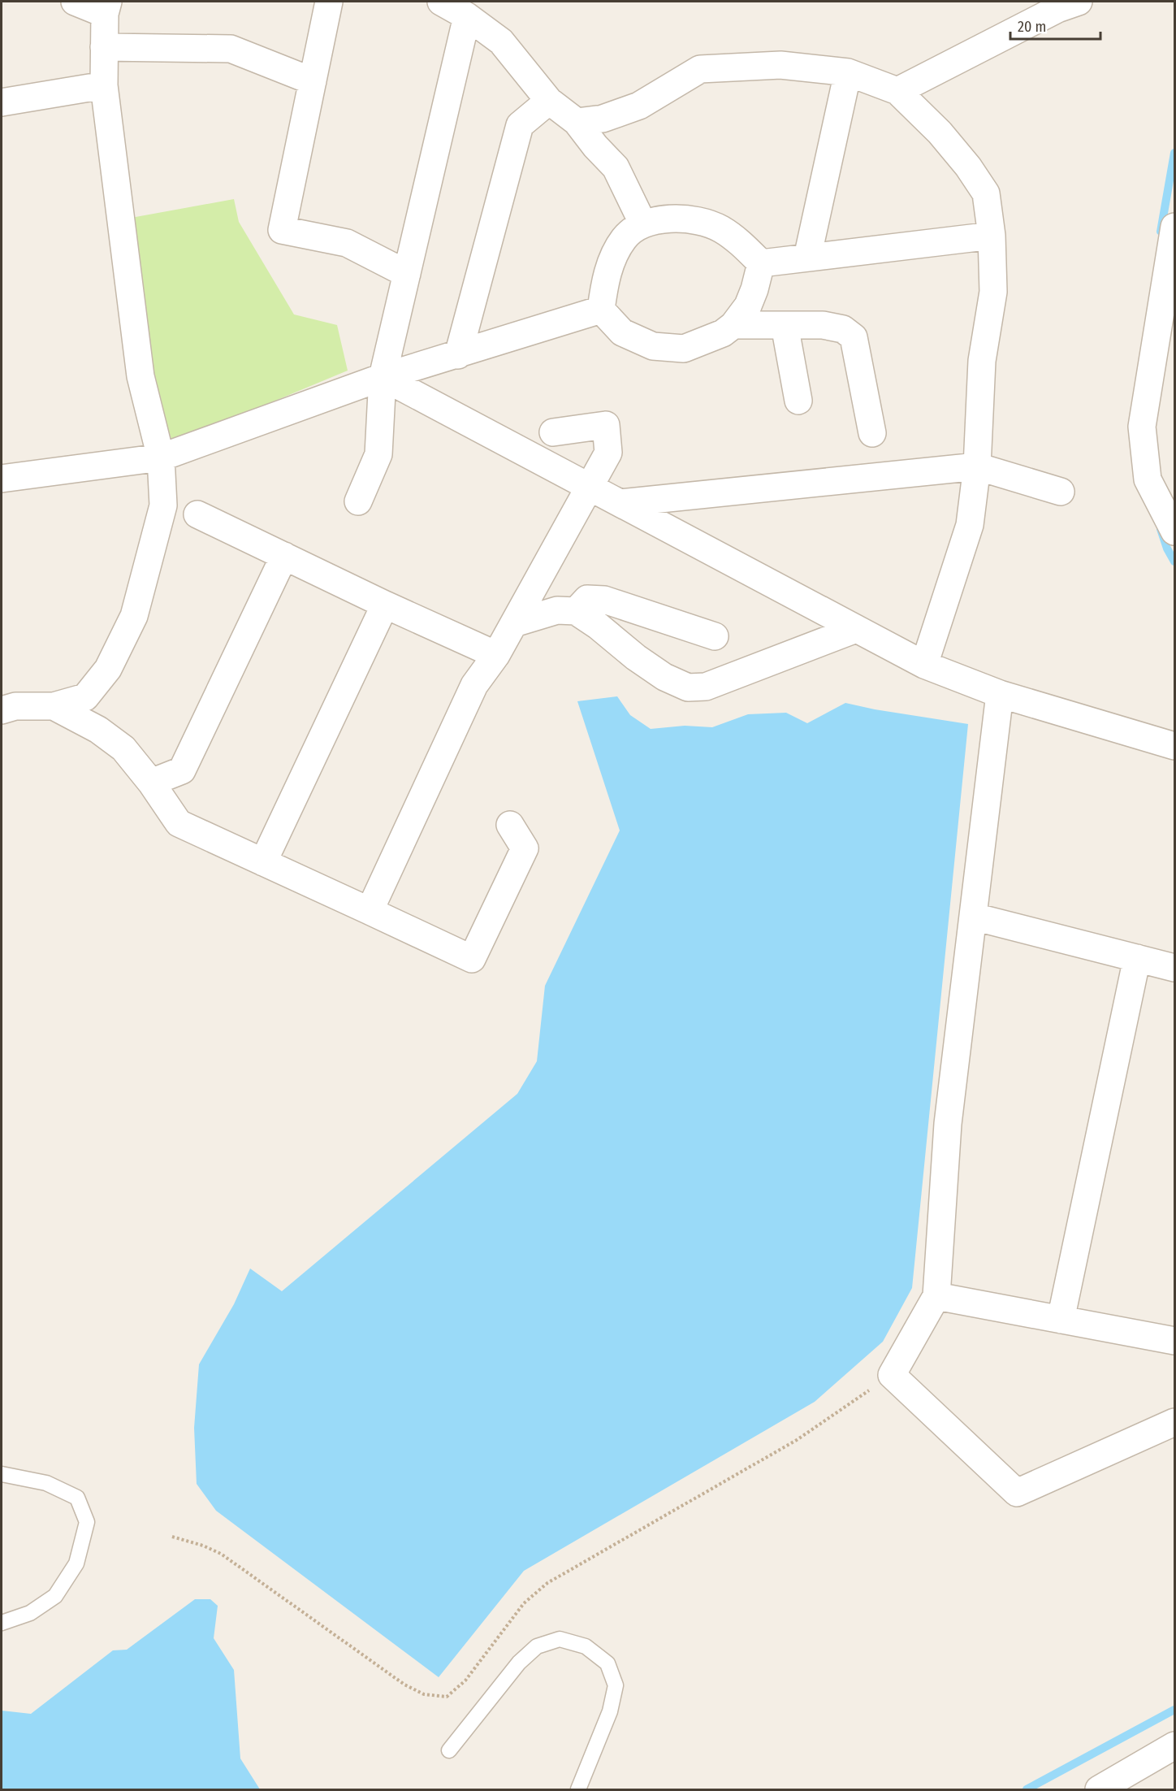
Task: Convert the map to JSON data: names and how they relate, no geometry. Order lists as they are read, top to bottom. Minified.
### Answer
{"scale_bar":"20 m"}
